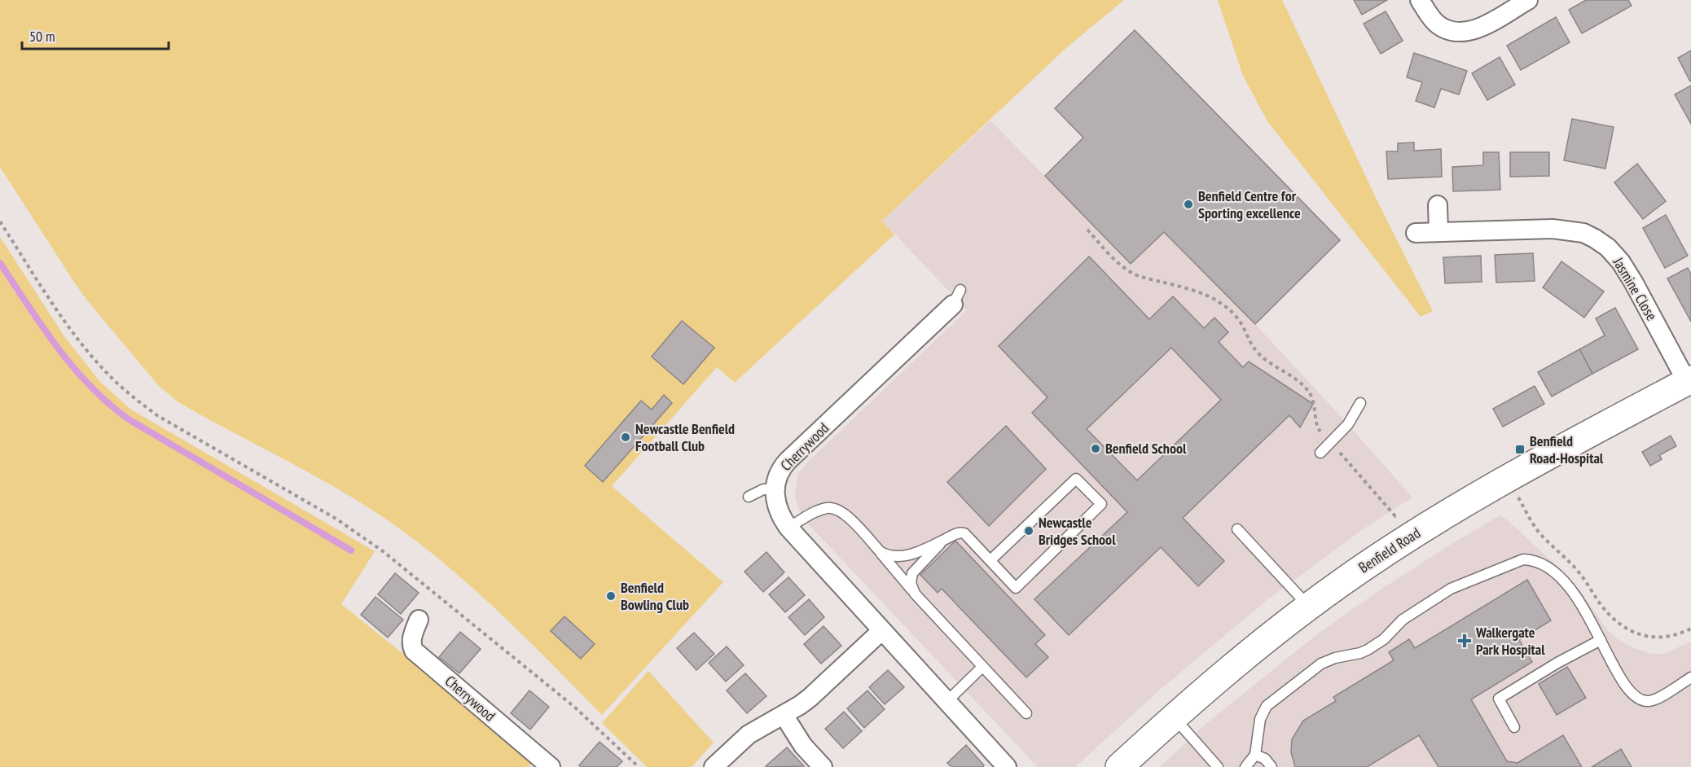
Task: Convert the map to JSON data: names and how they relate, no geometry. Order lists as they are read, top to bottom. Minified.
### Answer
{"streets":{"street":["Jasmine Close","Cherrywood","Benfield Road"]},"crossings":[["Jasmine Close","Benfield Road"]],"places":{"other":["Benfield Centre for Sporting excellence","Newcastle Benfield Football Club","Benfield School","Newcastle Bridges School","Benfield Bowling Club"],"transit":["Benfield Road-Hospital"],"health":["Walkergate Park Hospital"]},"scale_bar":"50 m"}
